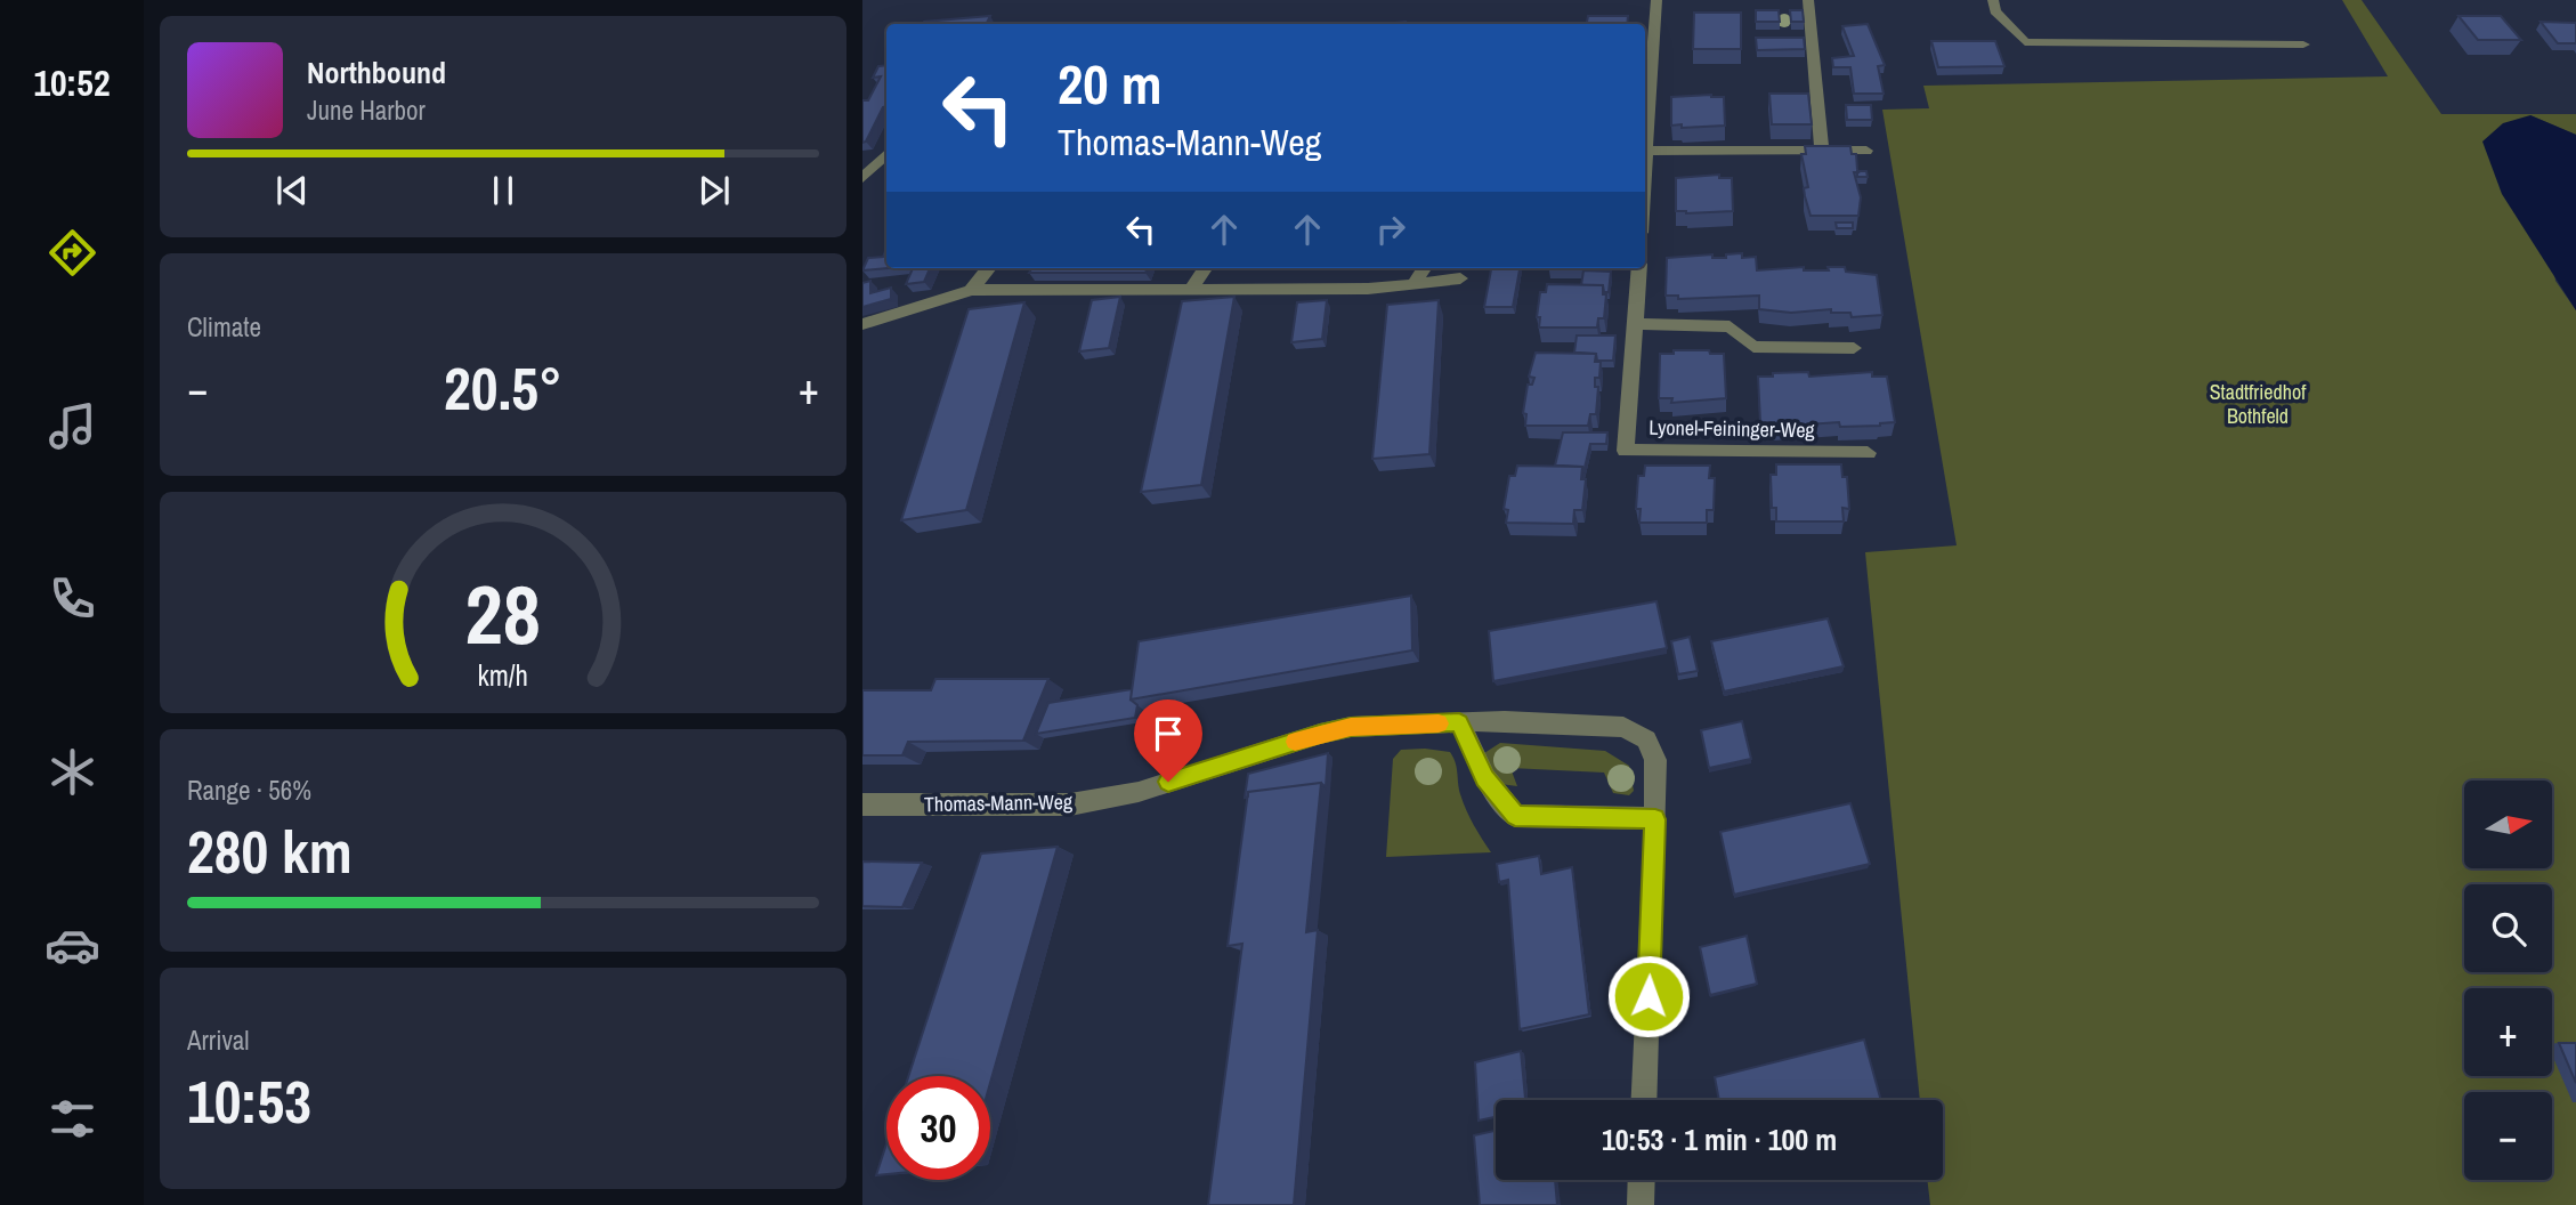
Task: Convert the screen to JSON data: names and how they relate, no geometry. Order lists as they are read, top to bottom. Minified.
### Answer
{"streets":{"street":["Lyonel-Feininger-Weg","Thomas-Mann-Weg"]},"parks":["Stadtfriedhof Bothfeld"],"north":"right","page":{"tabs":"10:52","turn":["20 m","Thomas-Mann-Weg"],"song":["Northbound","June Harbor"],"tile":["Climate",["Range · 56%","280 km"],["Arrival","10:53"]],"heat":["−","20.5°","+"],"map_buttons":["+","−"],"limit":"30","trip":"10:53 · 1 min · 100 m","gauge":["28","km/h"]}}
